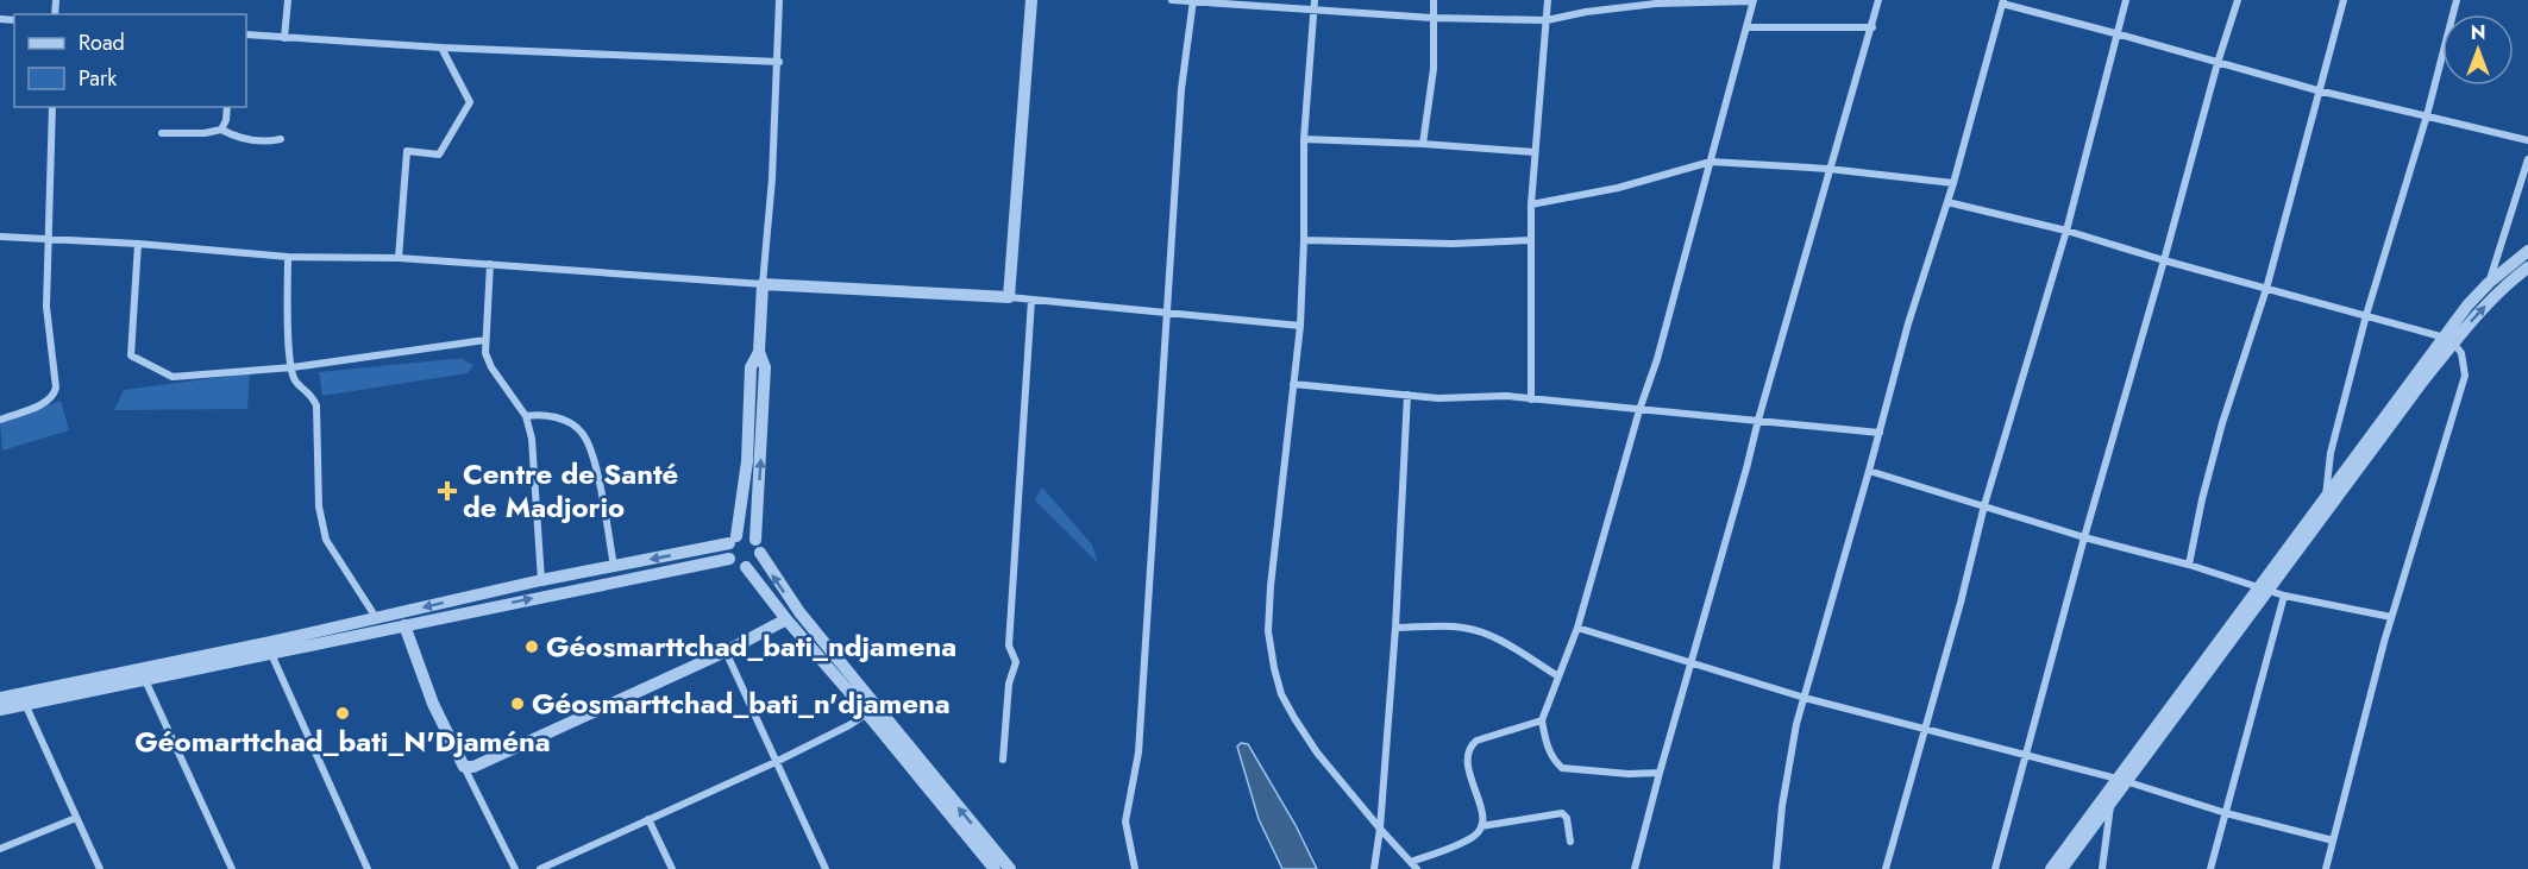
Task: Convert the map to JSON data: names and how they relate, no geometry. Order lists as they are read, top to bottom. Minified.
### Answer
{"places":{"health":["Centre de Santé de Madjorio"],"other":["Géosmarttchad_bati_ndjamena","Géosmarttchad_bati_n'djamena","Géomarttchad_bati_N'Djaména"]},"legend":["Road","Park"],"north":"top"}
